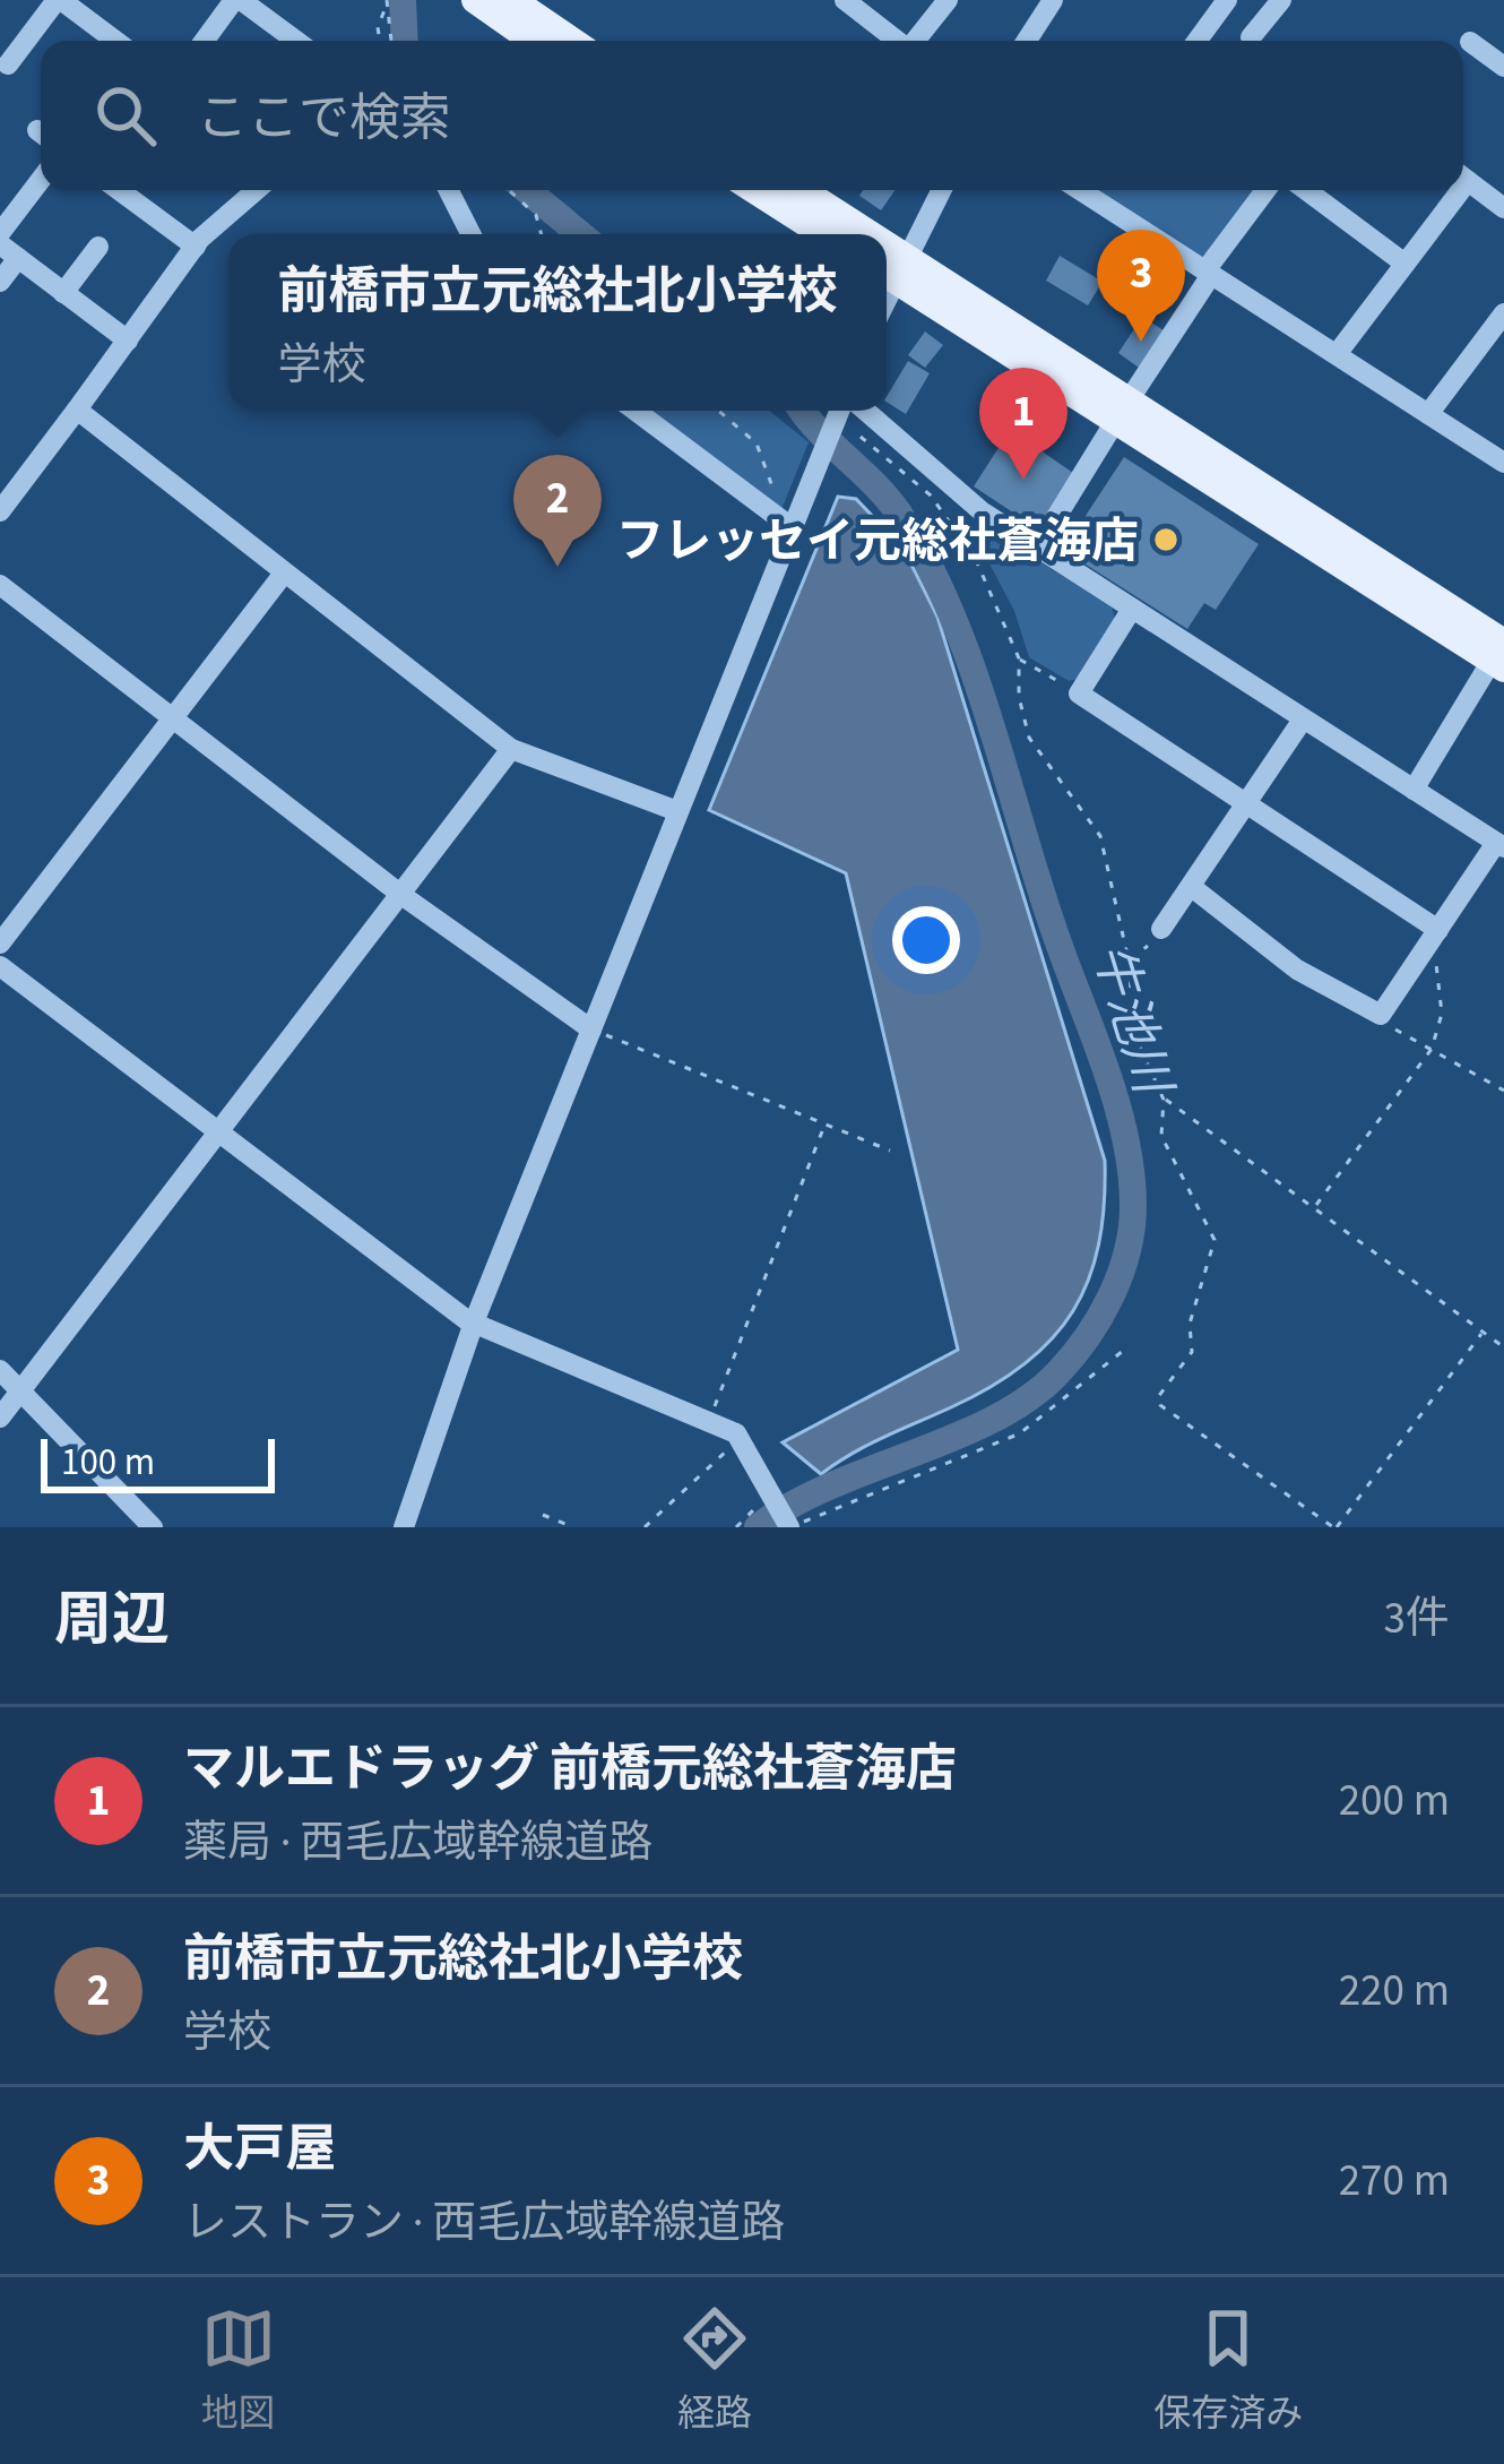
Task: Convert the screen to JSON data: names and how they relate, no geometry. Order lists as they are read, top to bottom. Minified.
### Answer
{"water":["牛池川"],"places":["フレッセイ元総社蒼海店"],"scale_bar":"100 m","page":{"search":"ここで検索","pins":["3","1","2"],"popup":["前橋市立元総社北小学校","学校"],"scale":"100 m","heading":["周辺","3件"],"list":[{"mark":"1","name":"マルエドラッグ 前橋元総社蒼海店","note":"薬局 · 西毛広域幹線道路","value":"200 m"},{"mark":"2","name":"前橋市立元総社北小学校","note":"学校","value":"220 m"},{"mark":"3","name":"大戸屋","note":"レストラン · 西毛広域幹線道路","value":"270 m"}],"nav":["地図","経路","保存済み"]}}
